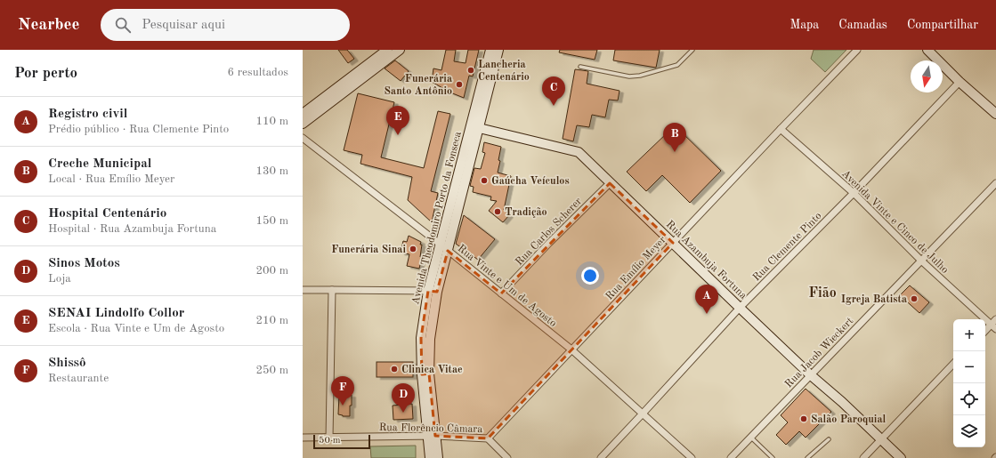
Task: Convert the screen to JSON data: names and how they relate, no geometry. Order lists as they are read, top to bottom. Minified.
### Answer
{"streets":{"street":["Avenida Theodomiro Porto da Fonseca","Avenida Vinte e Cinco de Julho","Rua Carlos Scherer","Rua Clemente Pinto","Rua Azambuja Fortuna","Rua Emílio Meyer","Rua Vinte e Um de Agosto","Rua Jacob Wieckert","Rua Florêncio Câmara"]},"crossings":[["Avenida Theodomiro Porto da Fonseca","Rua Azambuja Fortuna"],["Avenida Theodomiro Porto da Fonseca","Rua Vinte e Um de Agosto"],["Avenida Theodomiro Porto da Fonseca","Rua Florêncio Câmara"],["Avenida Vinte e Cinco de Julho","Rua Clemente Pinto"],["Avenida Vinte e Cinco de Julho","Rua Emílio Meyer"],["Avenida Vinte e Cinco de Julho","Rua Jacob Wieckert"],["Rua Carlos Scherer","Rua Azambuja Fortuna"],["Rua Carlos Scherer","Rua Vinte e Um de Agosto"],["Rua Clemente Pinto","Rua Azambuja Fortuna"],["Rua Clemente Pinto","Rua Vinte e Um de Agosto"],["Rua Azambuja Fortuna","Rua Emílio Meyer"],["Rua Azambuja Fortuna","Rua Jacob Wieckert"],["Rua Emílio Meyer","Rua Vinte e Um de Agosto"],["Rua Emílio Meyer","Rua Florêncio Câmara"]],"districts":["Fião"],"places":["Lancheria Centenário","Funerária Santo Antônio","Gaúcha Veículos","Tradição","Funerária Sinai","Igreja Batista","Clinica Vitae","Salão Paroquial"],"scale_bar":"50 m","north":"bottom","page":{"header":"Nearbee","search":"Pesquisar aqui","nav":["Mapa","Camadas","Compartilhar"],"heading":["Por perto","6 resultados"],"pins":["C","E","B","A","F","D"],"list":[{"mark":"A","name":"Registro civil","note":"Prédio público · Rua Clemente Pinto","value":"110 m"},{"mark":"B","name":"Creche Municipal","note":"Local · Rua Emílio Meyer","value":"130 m"},{"mark":"C","name":"Hospital Centenário","note":"Hospital · Rua Azambuja Fortuna","value":"150 m"},{"mark":"D","name":"Sinos Motos","note":"Loja","value":"200 m"},{"mark":"E","name":"SENAI Lindolfo Collor","note":"Escola · Rua Vinte e Um de Agosto","value":"210 m"},{"mark":"F","name":"Shissô","note":"Restaurante","value":"250 m"}],"map_buttons":["+","−"],"scale":"50 m"}}
